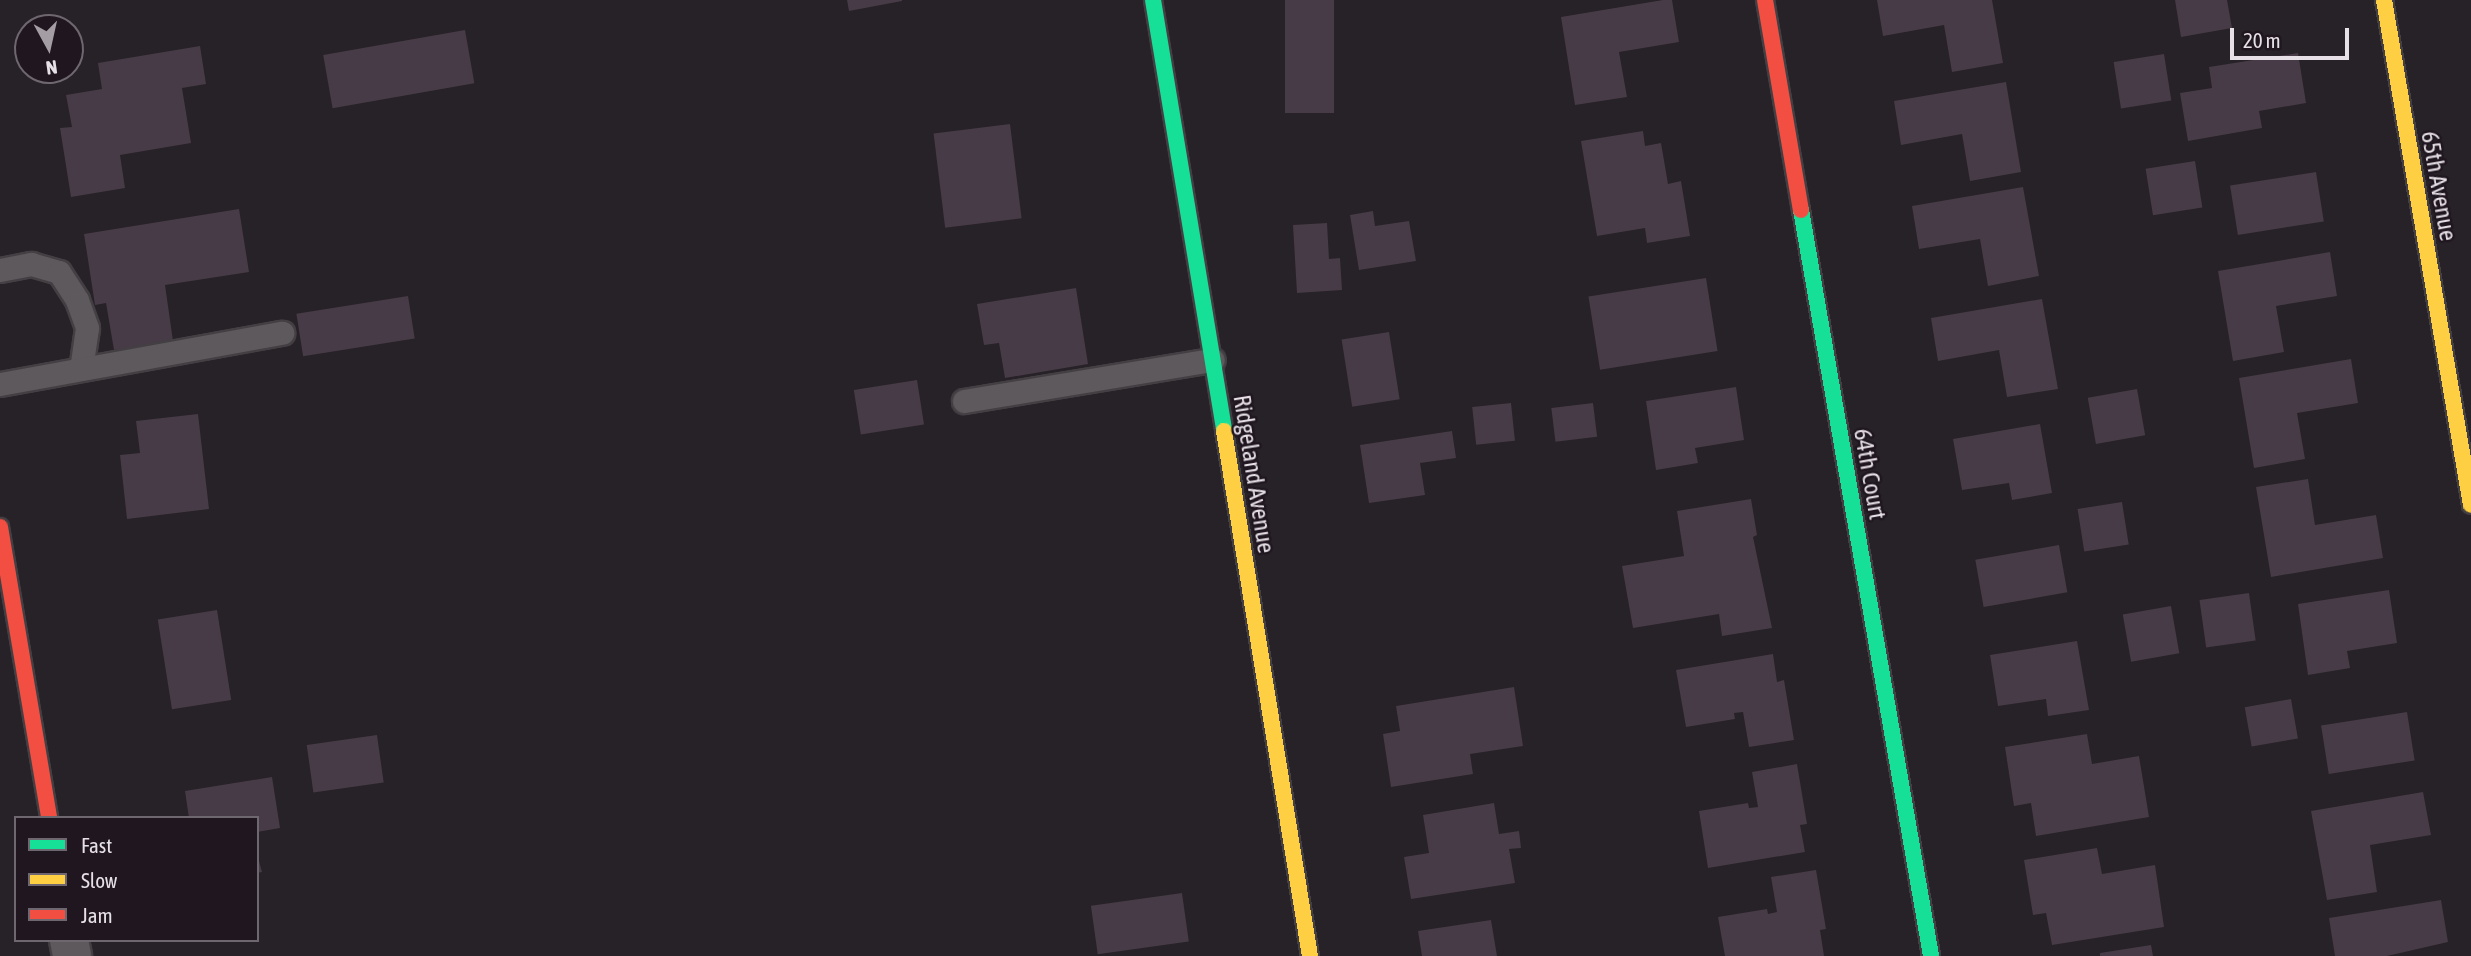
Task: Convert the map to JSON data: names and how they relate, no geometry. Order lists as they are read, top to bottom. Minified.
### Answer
{"streets":{"street":["65th Avenue","Ridgeland Avenue","64th Court"]},"legend":["Fast","Slow","Jam"],"scale_bar":"20 m","north":"bottom"}
